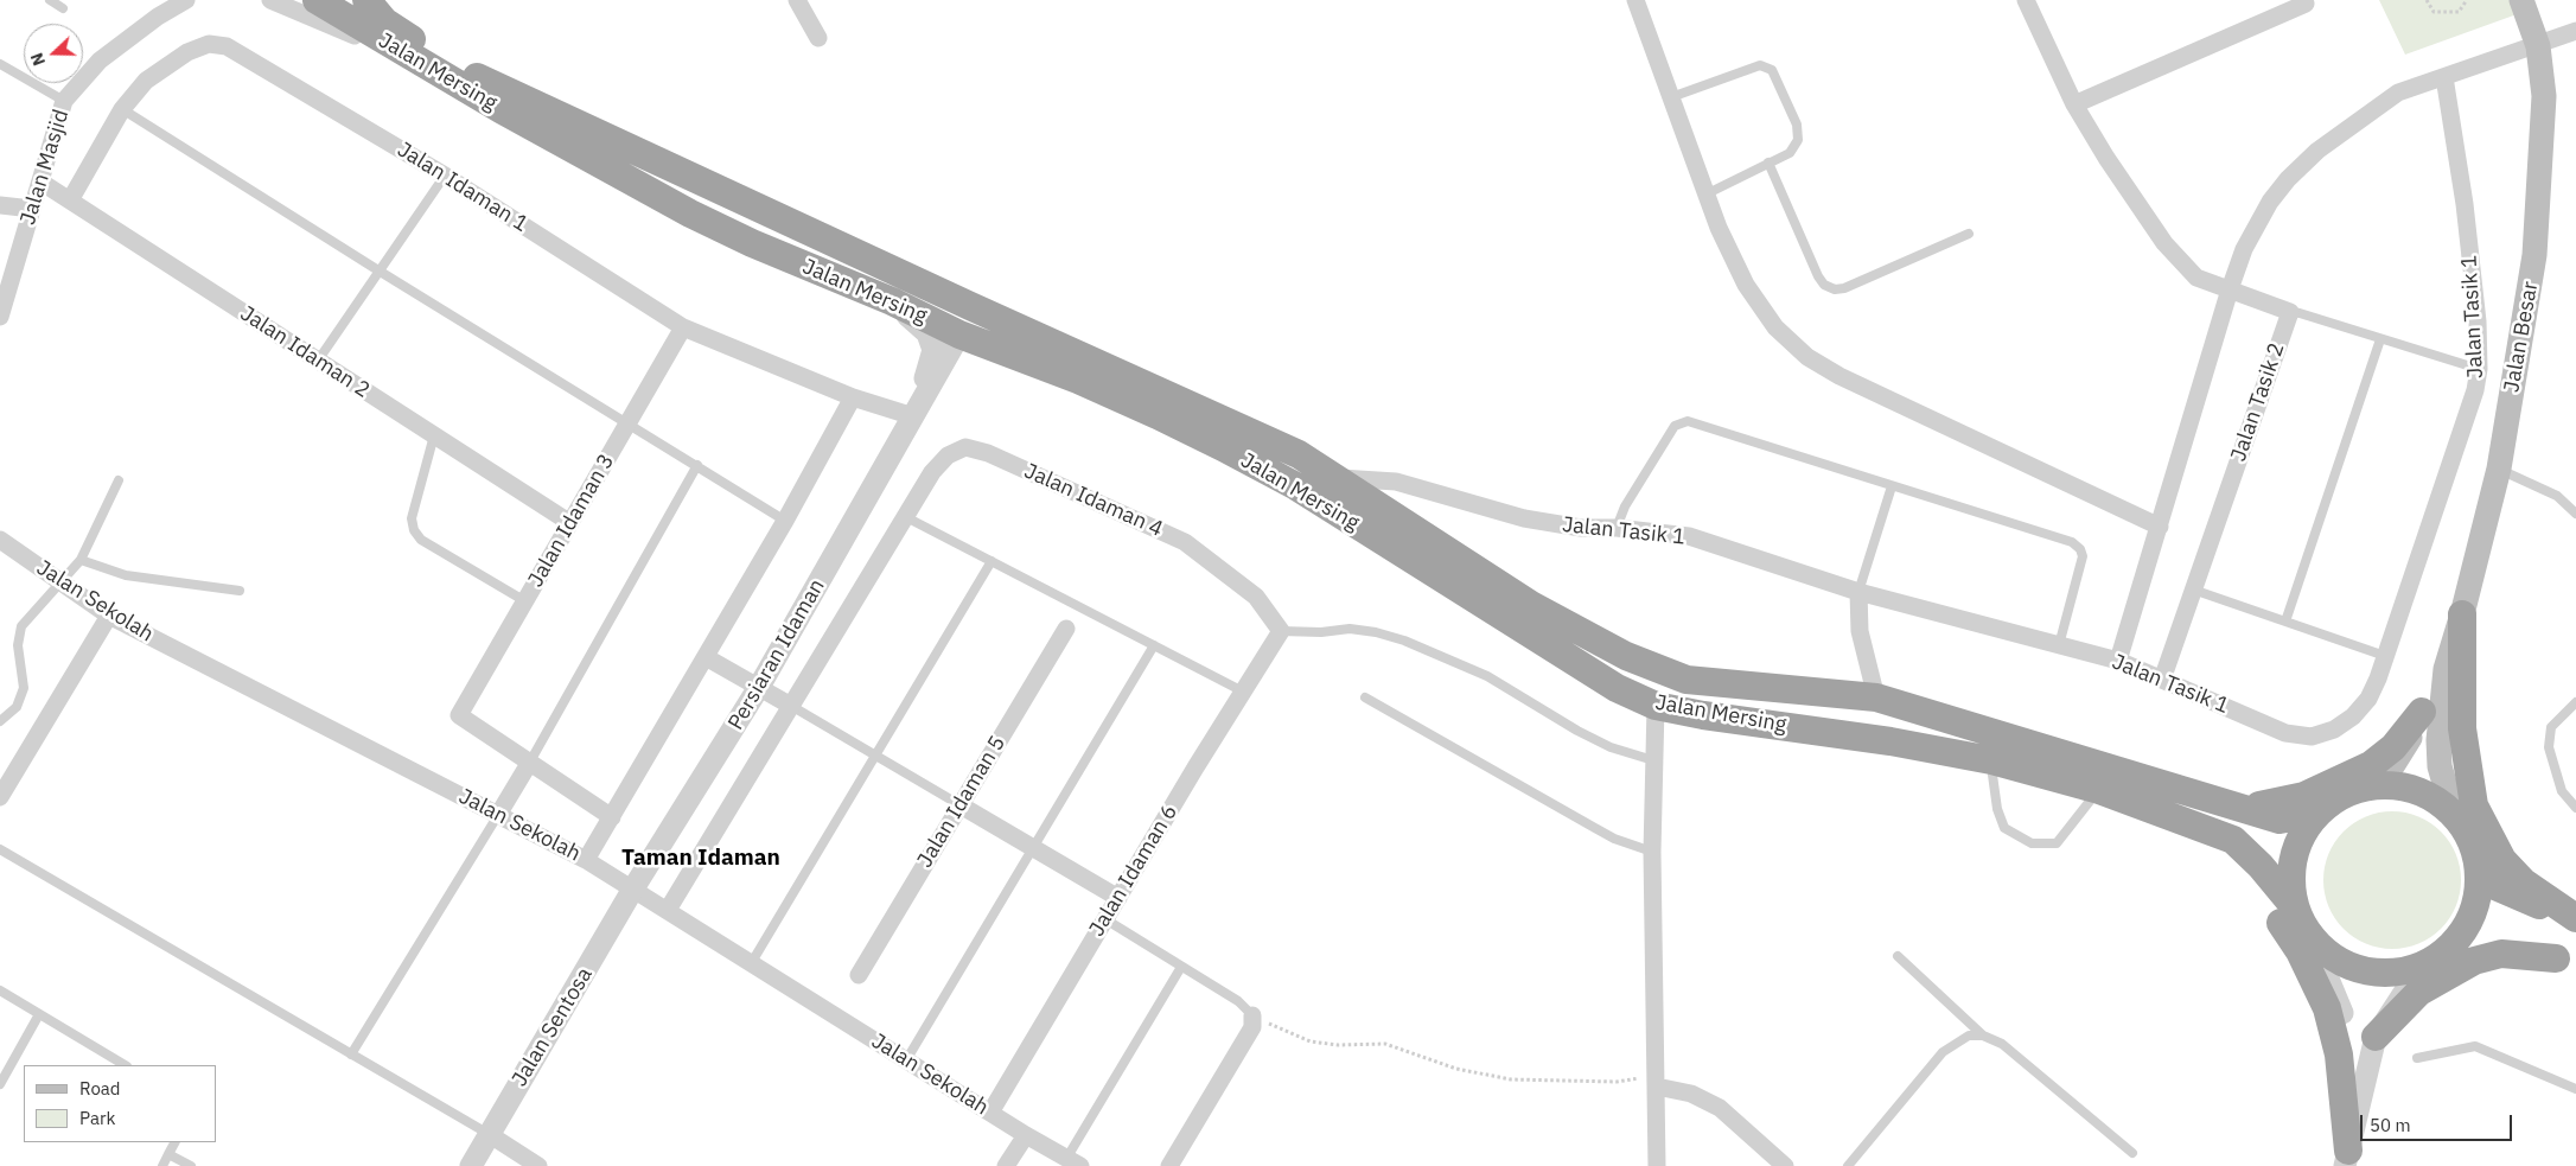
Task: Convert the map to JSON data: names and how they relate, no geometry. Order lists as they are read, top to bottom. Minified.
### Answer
{"streets":{"highway":["Jalan Mersing"],"main road":["Jalan Besar"],"street":["Jalan Masjid","Jalan Idaman 1","Jalan Tasik 1","Jalan Idaman 2","Jalan Tasik 2","Jalan Idaman 4","Jalan Idaman 3","Jalan Sekolah","Persiaran Idaman","Jalan Idaman 5","Jalan Idaman 6","Jalan Sentosa"]},"crossings":[["Jalan Mersing","Jalan Besar"],["Jalan Mersing","Persiaran Idaman"],["Jalan Masjid","Jalan Idaman 2"],["Jalan Idaman 1","Jalan Idaman 2"],["Jalan Idaman 1","Jalan Idaman 3"],["Jalan Idaman 1","Persiaran Idaman"],["Jalan Tasik 1","Jalan Tasik 2"],["Jalan Idaman 2","Jalan Idaman 3"],["Jalan Idaman 4","Jalan Sekolah"],["Jalan Idaman 4","Jalan Idaman 6"],["Jalan Sekolah","Persiaran Idaman"],["Jalan Sekolah","Jalan Idaman 6"],["Jalan Sekolah","Jalan Sentosa"],["Persiaran Idaman","Jalan Sentosa"]],"districts":["Taman Idaman"],"legend":["Road","Park"],"scale_bar":"50 m","north":"left"}
